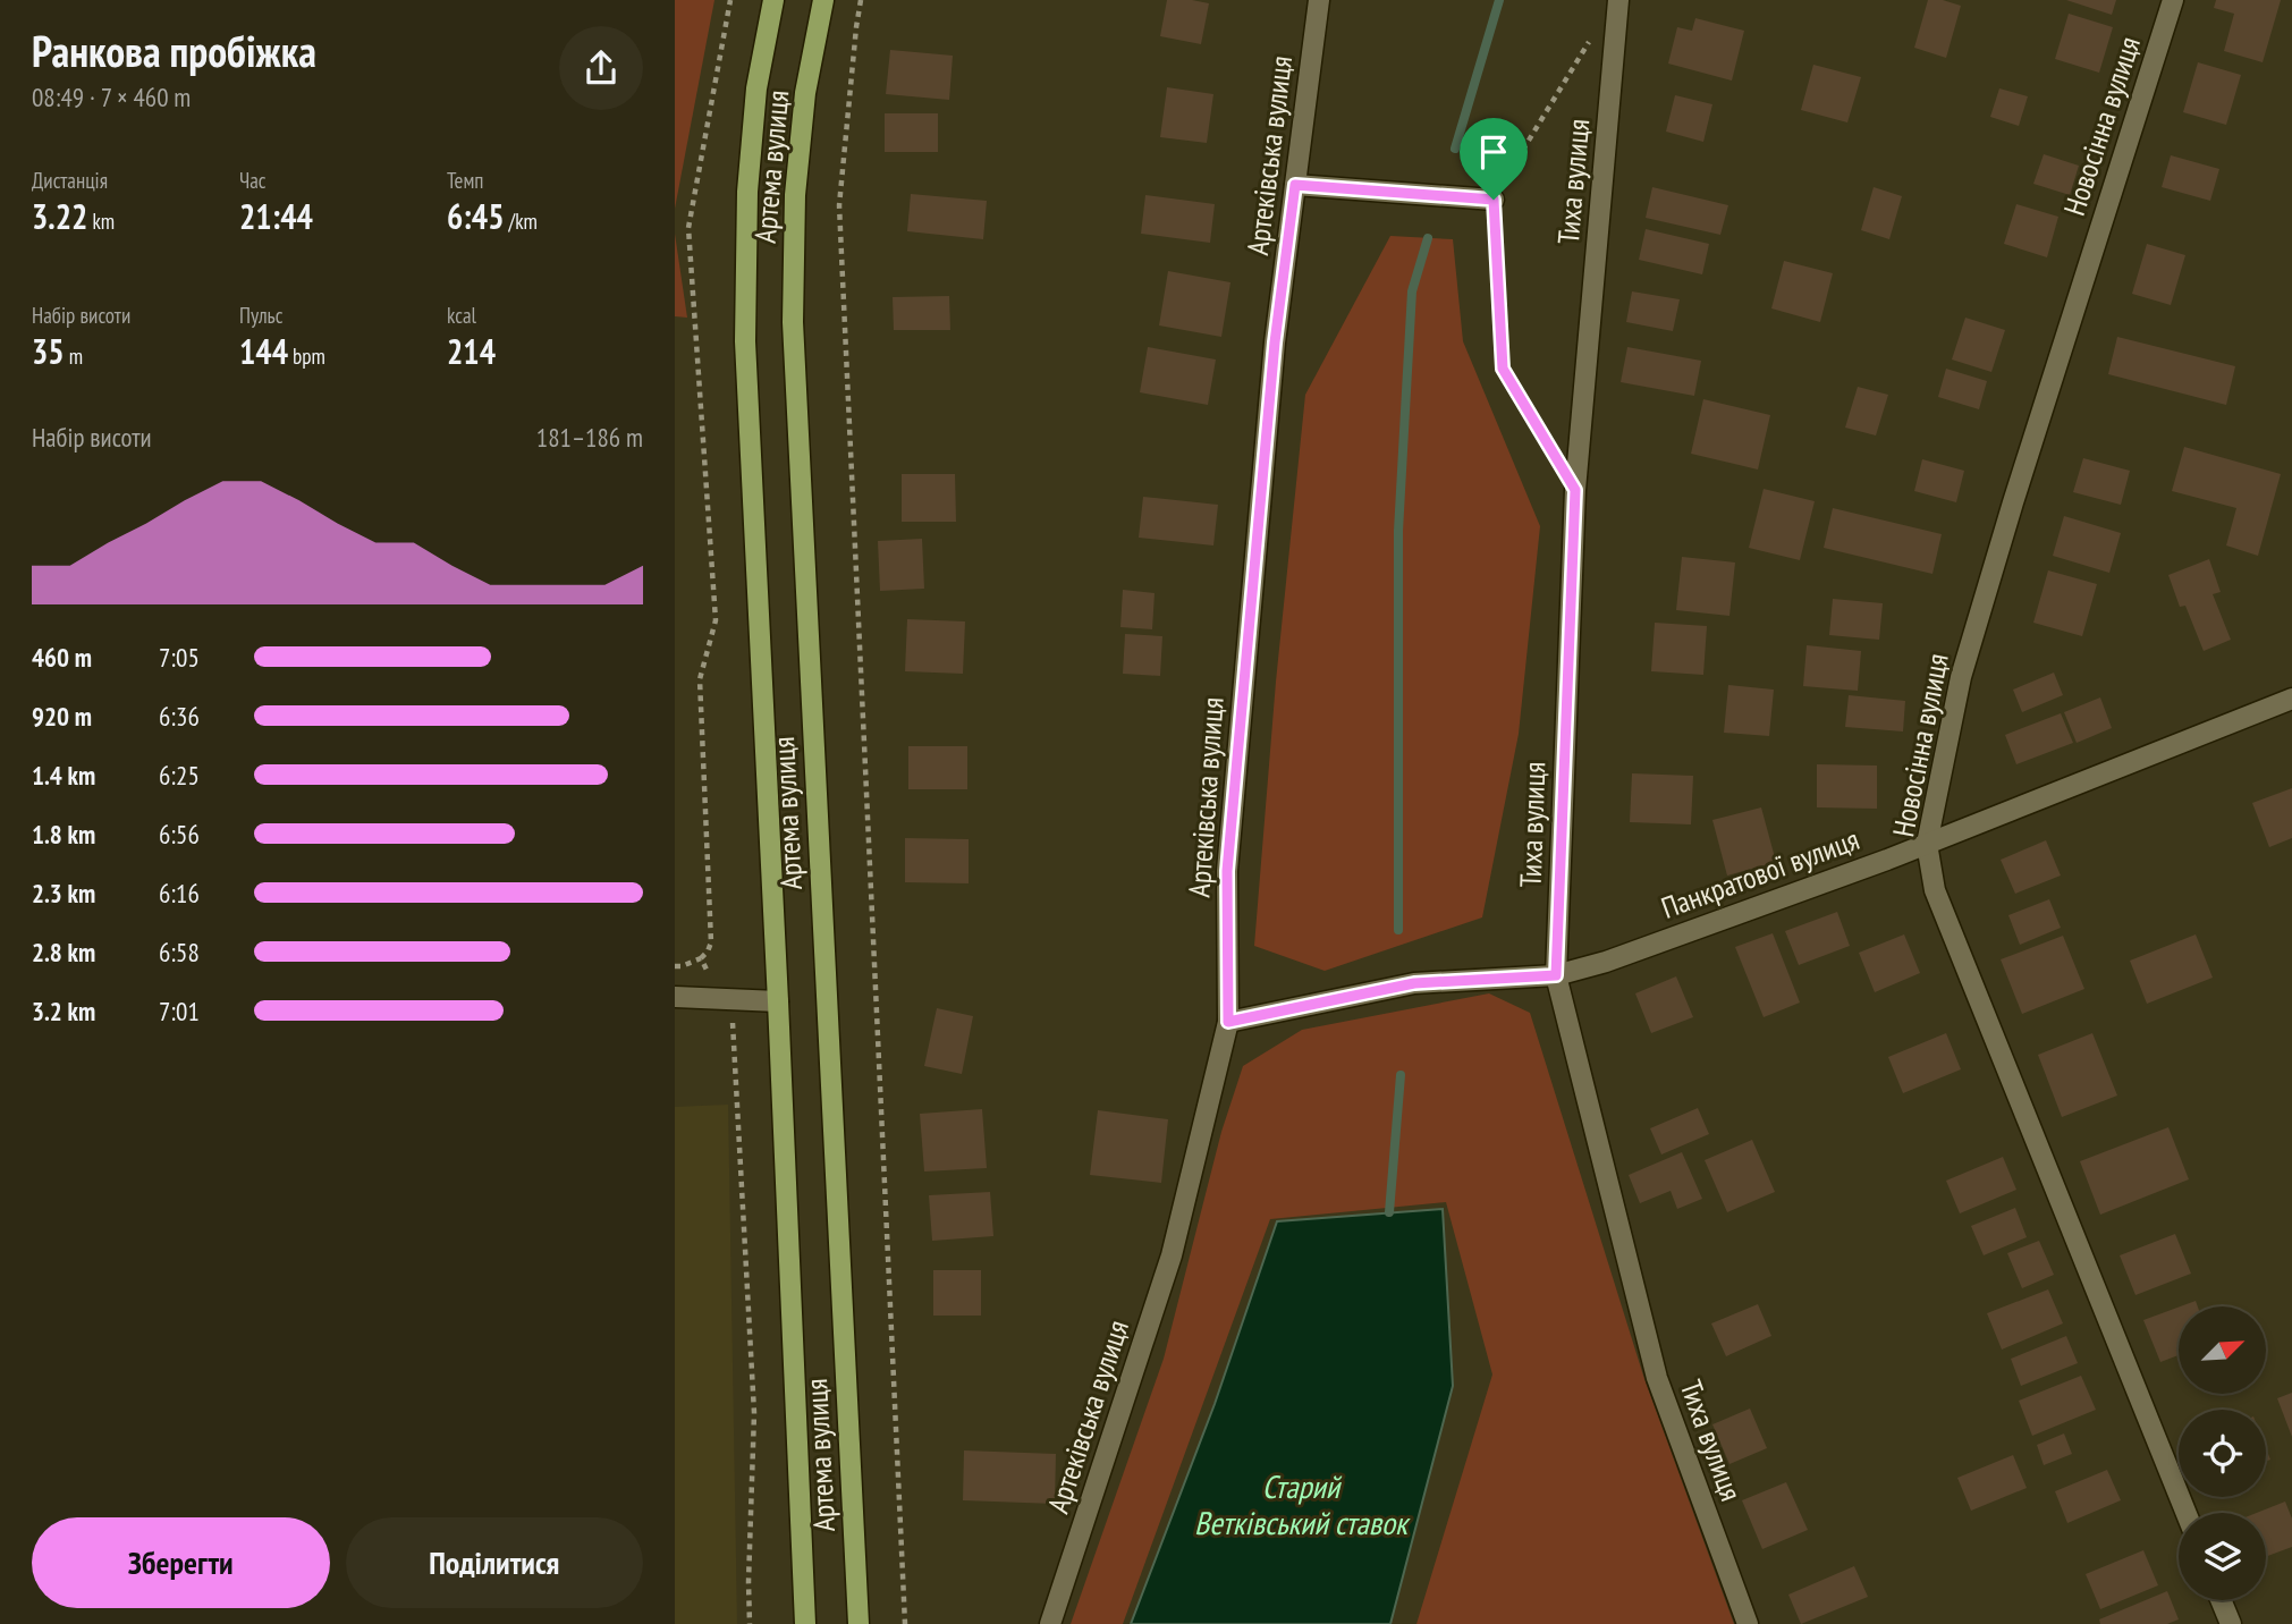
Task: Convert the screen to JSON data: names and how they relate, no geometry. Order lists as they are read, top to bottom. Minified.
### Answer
{"streets":{"main road":["Артема вулиця"],"street":["Новосінна вулиця","Артеківська вулиця","Тиха вулиця","Панкратової вулиця"]},"crossings":[["Новосінна вулиця","Панкратової вулиця"],["Артеківська вулиця","Панкратової вулиця"],["Тиха вулиця","Панкратової вулиця"]],"water":["Старий Ветківський ставок"],"north":"top right","page":{"heading":["Ранкова пробіжка","08:49 · 7 × 460 m"],"stats":[["Дистанція","3.22 km"],["Час","21:44"],["Темп","6:45 /km"],["Набір висоти","35 m"],["Пульс","144 bpm"],["kcal","214"]],"chart":["Набір висоти","181–186 m"],"list":[{"name":"460 m","note":"7:05"},{"name":"920 m","note":"6:36"},{"name":"1.4 km","note":"6:25"},{"name":"1.8 km","note":"6:56"},{"name":"2.3 km","note":"6:16"},{"name":"2.8 km","note":"6:58"},{"name":"3.2 km","note":"7:01"}],"buttons":["Зберегти","Поділитися"]}}
